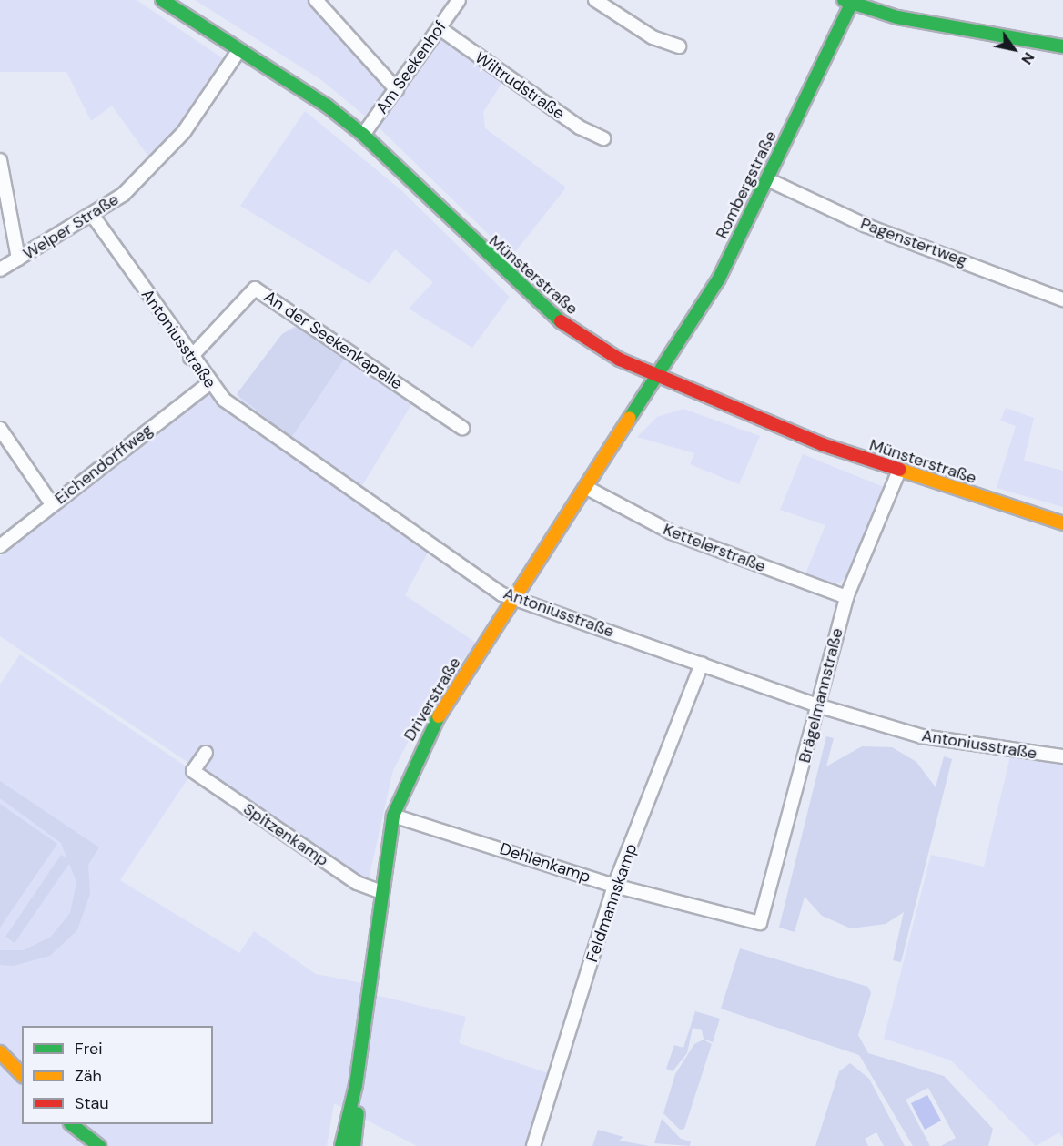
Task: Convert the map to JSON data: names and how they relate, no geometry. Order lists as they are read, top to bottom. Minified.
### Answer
{"streets":{"main road":["Rombergstraße","Münsterstraße","Driverstraße"],"street":["Am Seekenhof","Wiltrudstraße","Welper Straße","Pagenstertweg","Antoniusstraße","An der Seekenkapelle","Eichendorffweg","Kettelerstraße","Brägelmannstraße","Spitzenkamp","Dehlenkamp","Feldmannskamp"]},"crossings":[["Am Seekenhof","Wiltrudstraße"],["Am Seekenhof","Münsterstraße"],["Rombergstraße","Pagenstertweg"],["Rombergstraße","Münsterstraße"],["Rombergstraße","Driverstraße"],["Welper Straße","Münsterstraße"],["Welper Straße","Antoniusstraße"],["Münsterstraße","Brägelmannstraße"],["Münsterstraße","Driverstraße"],["Antoniusstraße","An der Seekenkapelle"],["Antoniusstraße","Eichendorffweg"],["Antoniusstraße","Brägelmannstraße"],["Antoniusstraße","Driverstraße"],["Antoniusstraße","Feldmannskamp"],["Kettelerstraße","Brägelmannstraße"],["Kettelerstraße","Driverstraße"],["Brägelmannstraße","Dehlenkamp"],["Driverstraße","Spitzenkamp"],["Driverstraße","Dehlenkamp"],["Dehlenkamp","Feldmannskamp"]],"legend":["Frei","Zäh","Stau"],"north":"bottom right"}
